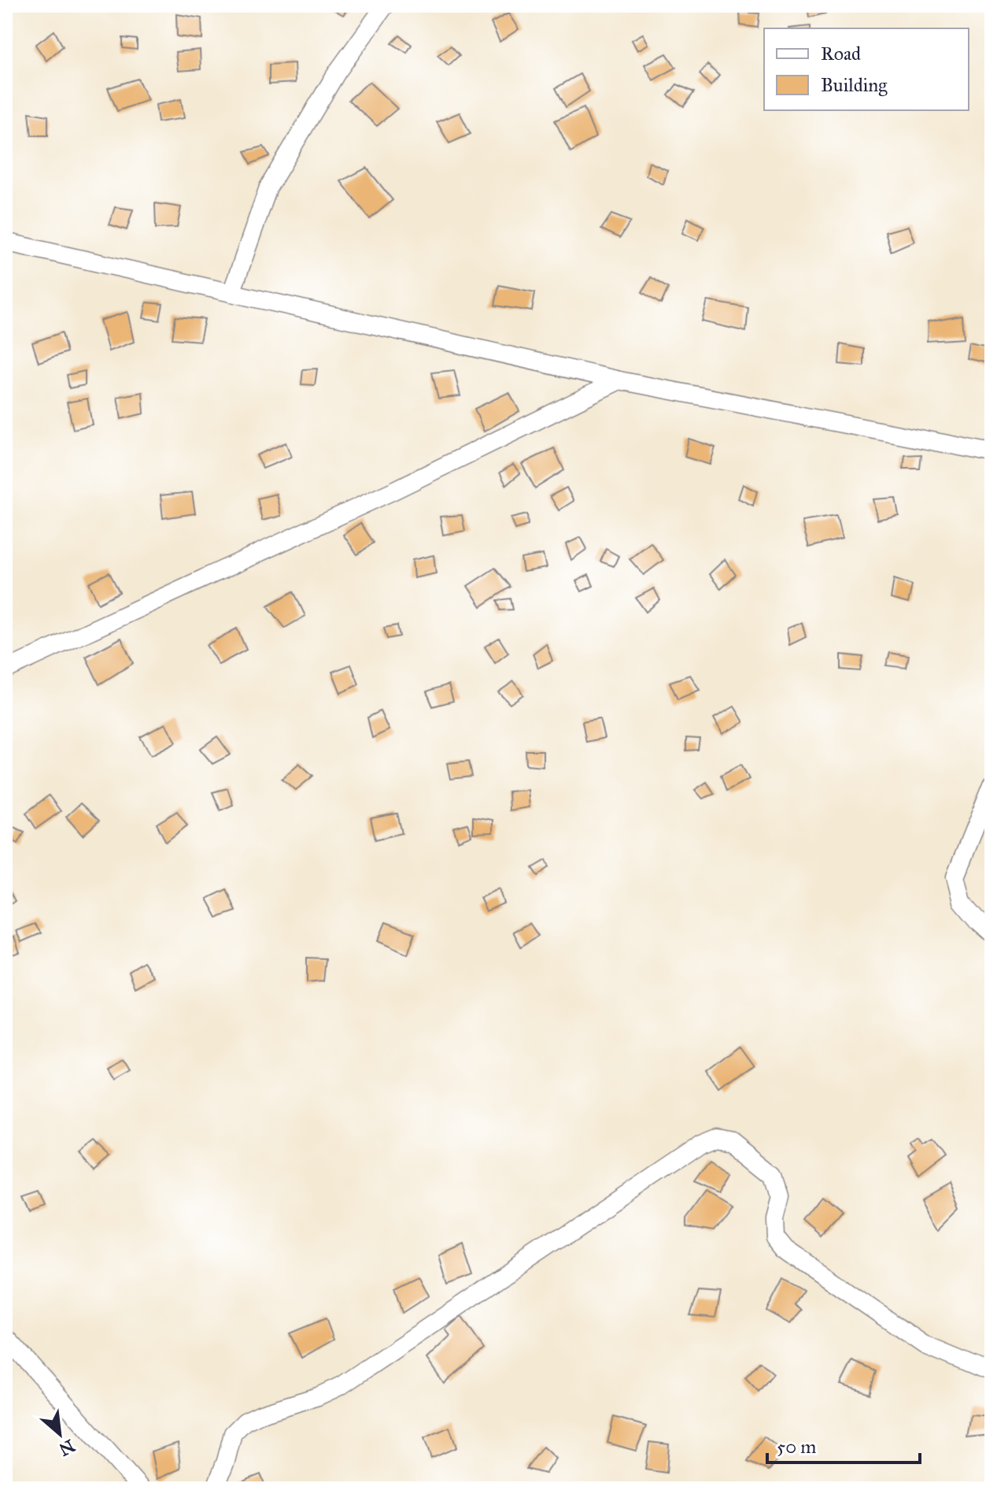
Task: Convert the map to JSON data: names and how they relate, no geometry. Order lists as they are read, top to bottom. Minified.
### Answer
{"legend":["Road","Building"],"scale_bar":"50 m","north":"bottom right"}
